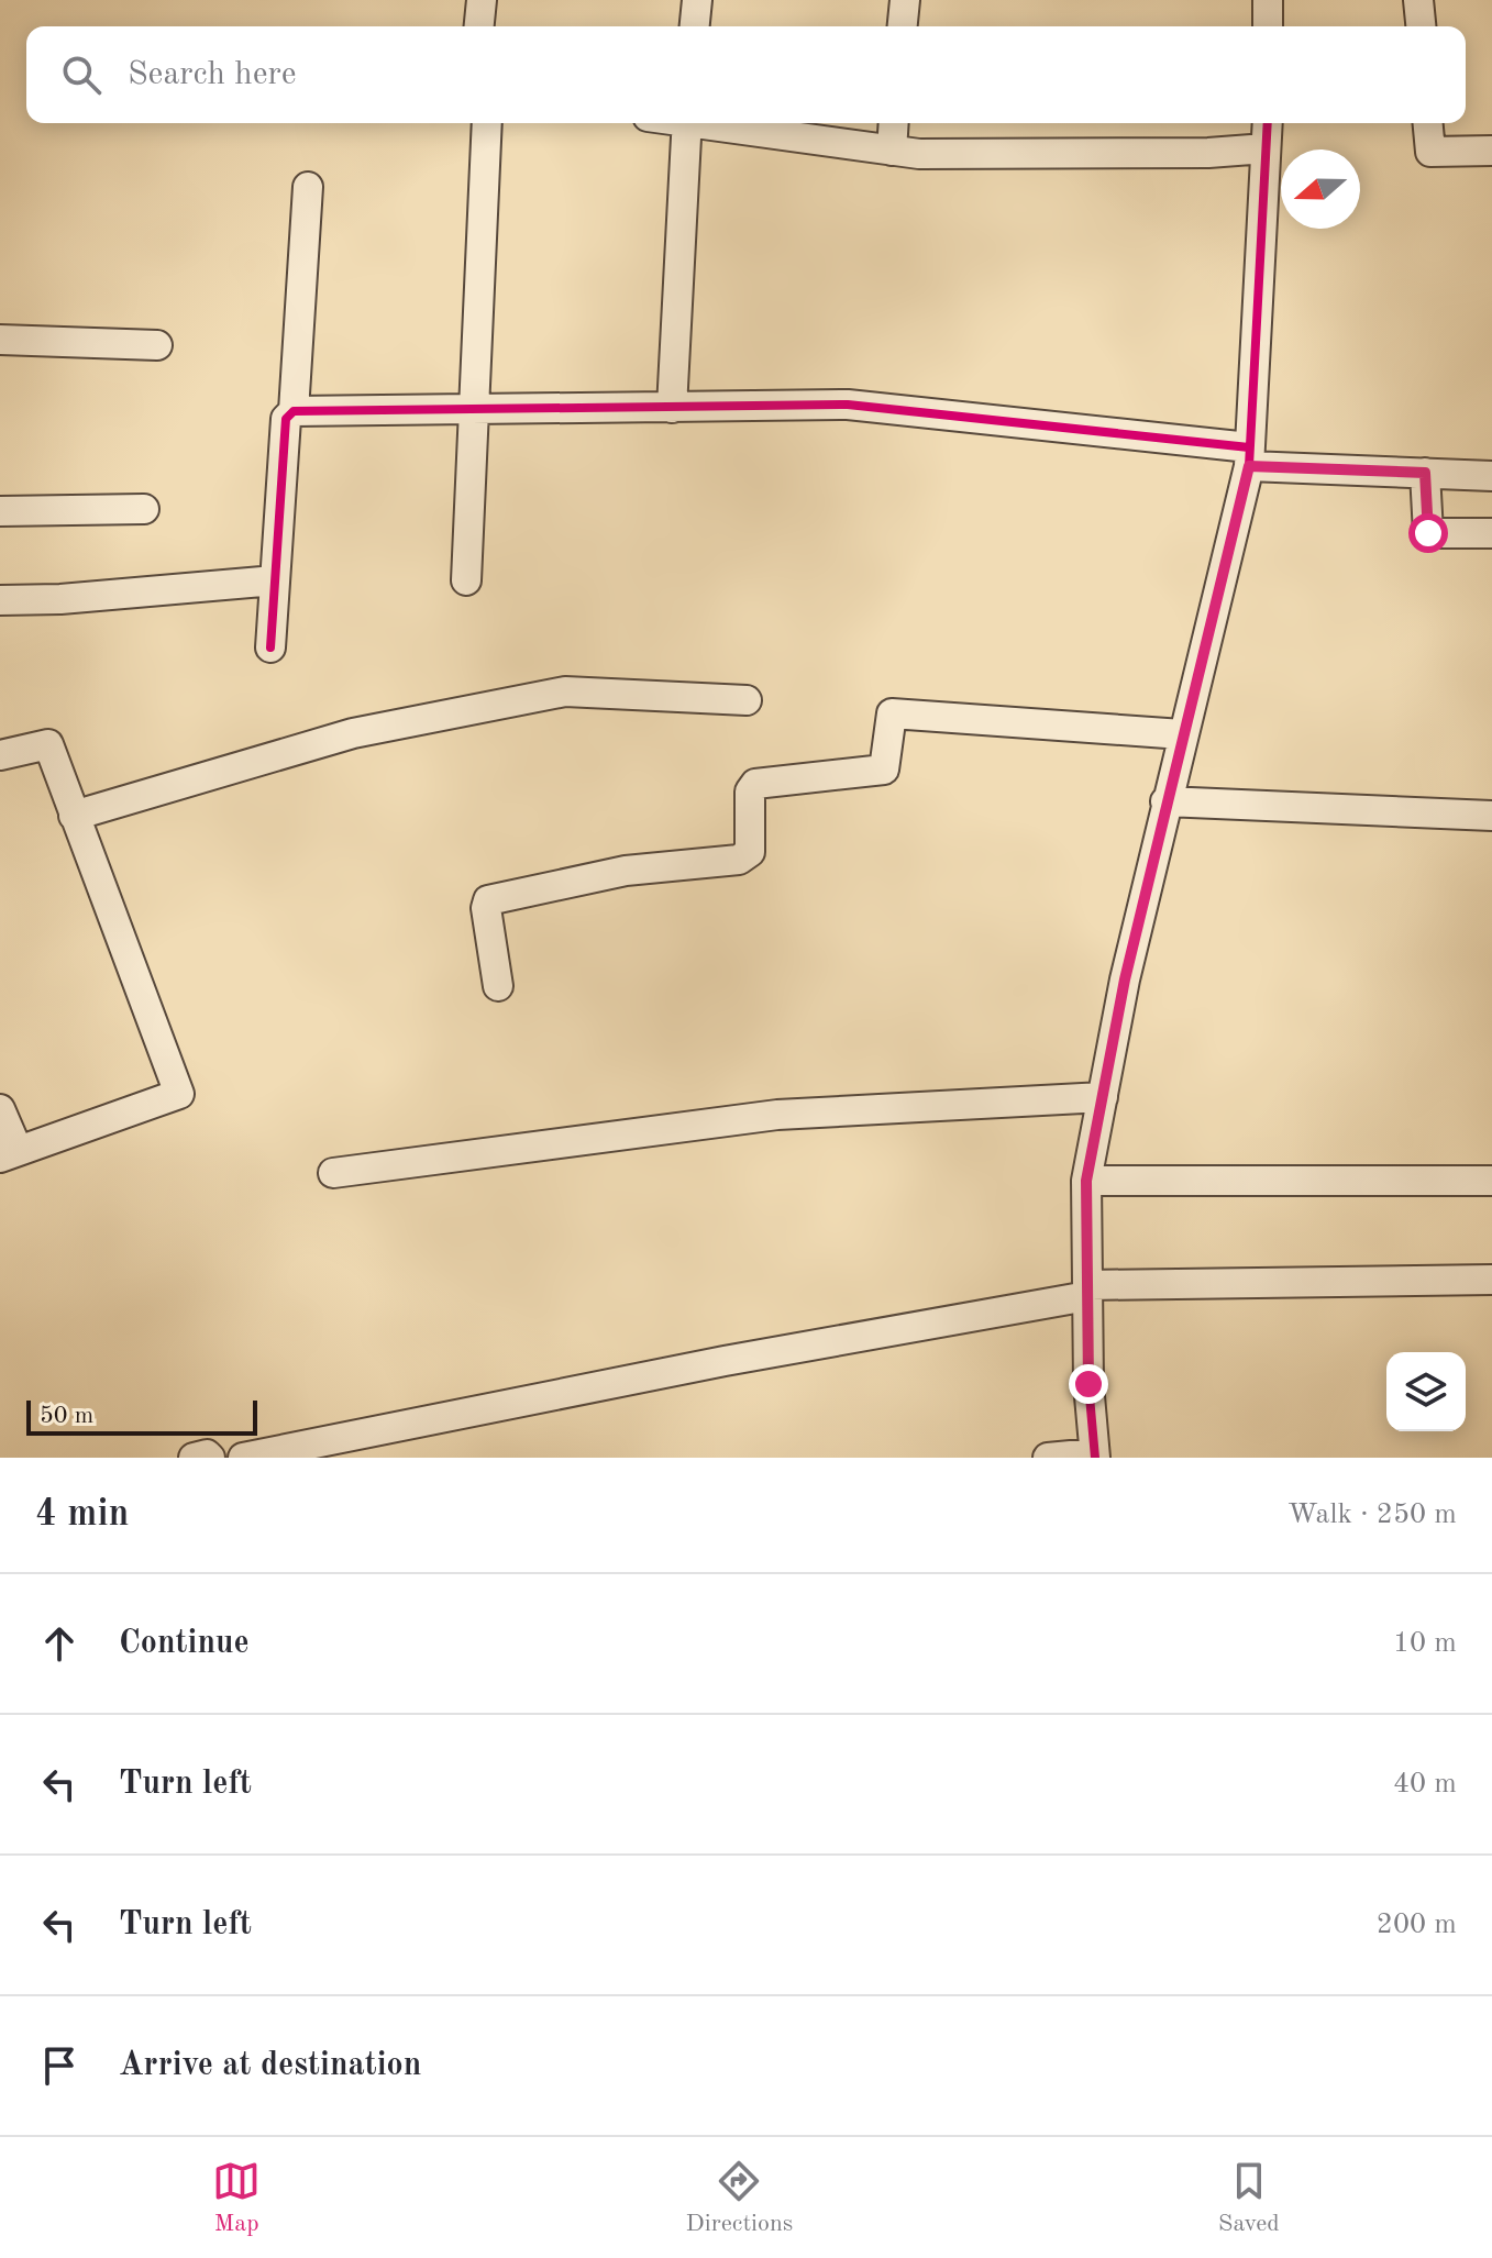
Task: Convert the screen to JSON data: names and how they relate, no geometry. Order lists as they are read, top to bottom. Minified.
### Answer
{"scale_bar":"50 m","north":"left","page":{"search":"Search here","scale":"50 m","heading":["4 min","Walk · 250 m"],"list":[["Continue","10 m"],["Turn left","40 m"],["Turn left","200 m"],"Arrive at destination"],"nav":["Map","Directions","Saved"]}}
